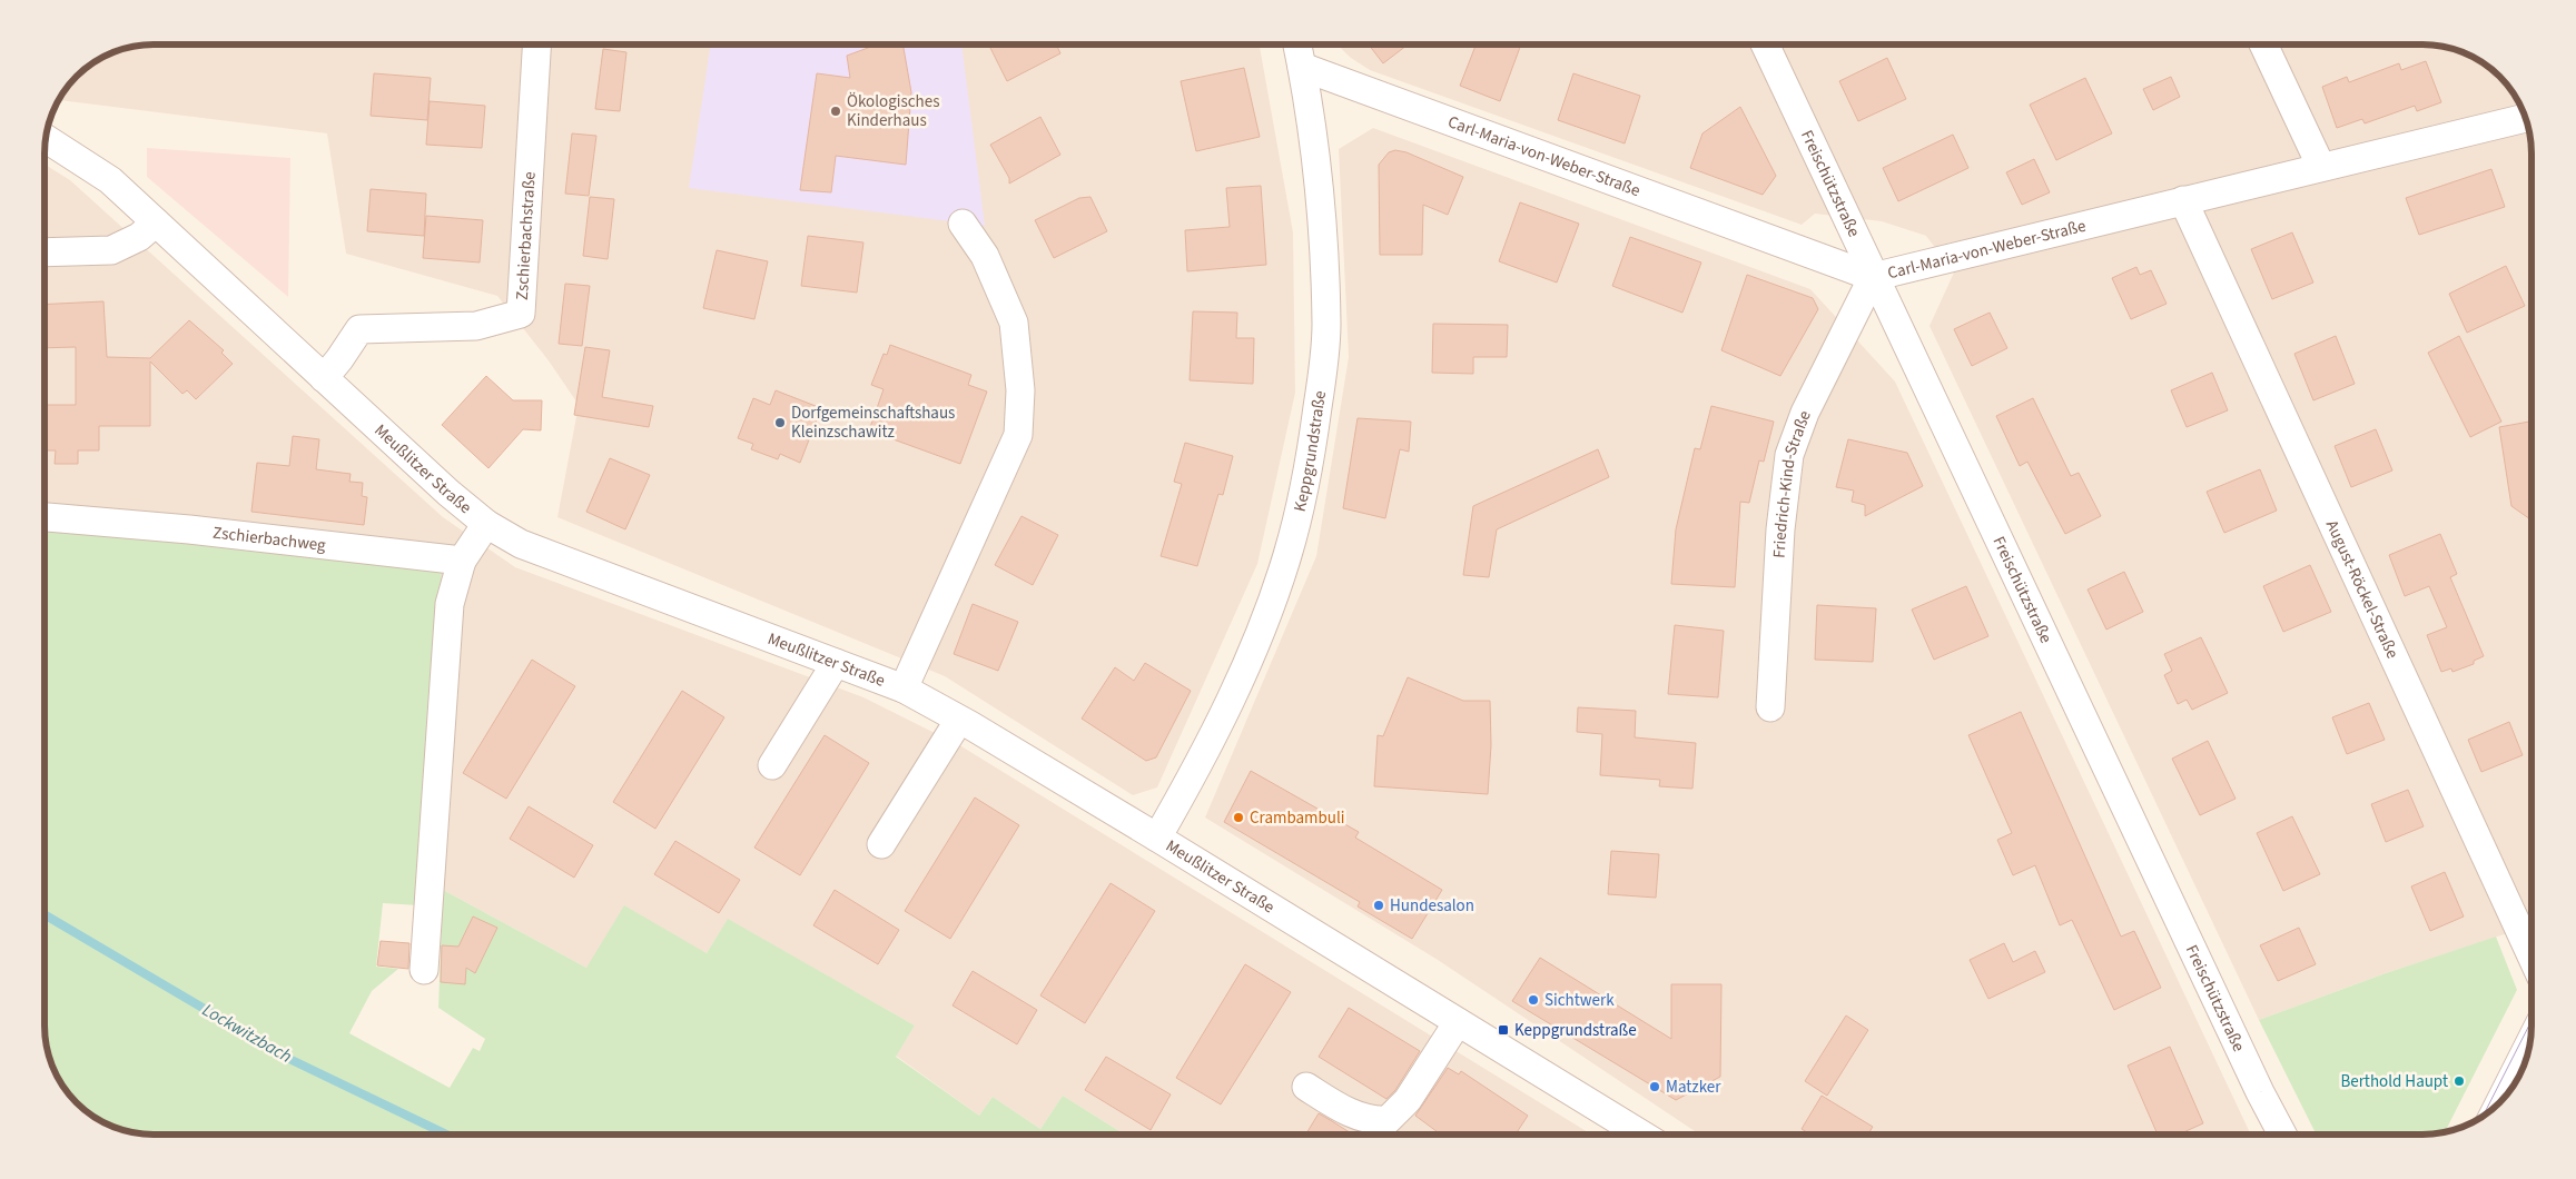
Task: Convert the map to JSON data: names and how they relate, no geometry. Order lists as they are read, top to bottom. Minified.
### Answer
{"streets":{"street":["Carl-Maria-von-Weber-Straße","Freischützstraße","Zschierbachstraße","Keppgrundstraße","Meußlitzer Straße","Friedrich-Kind-Straße","Zschierbachweg","August-Röckel-Straße"]},"crossings":[["Carl-Maria-von-Weber-Straße","Freischützstraße"],["Carl-Maria-von-Weber-Straße","Keppgrundstraße"],["Carl-Maria-von-Weber-Straße","Friedrich-Kind-Straße"],["Carl-Maria-von-Weber-Straße","August-Röckel-Straße"],["Freischützstraße","Friedrich-Kind-Straße"],["Zschierbachstraße","Meußlitzer Straße"],["Keppgrundstraße","Meußlitzer Straße"]],"water":["Lockwitzbach"],"places":{"other":["Ökologisches Kinderhaus","Dorfgemeinschaftshaus Kleinzschawitz","Crambambuli","Hundesalon","Sichtwerk","Berthold Haupt","Matzker"],"transit":["Keppgrundstraße"]}}
